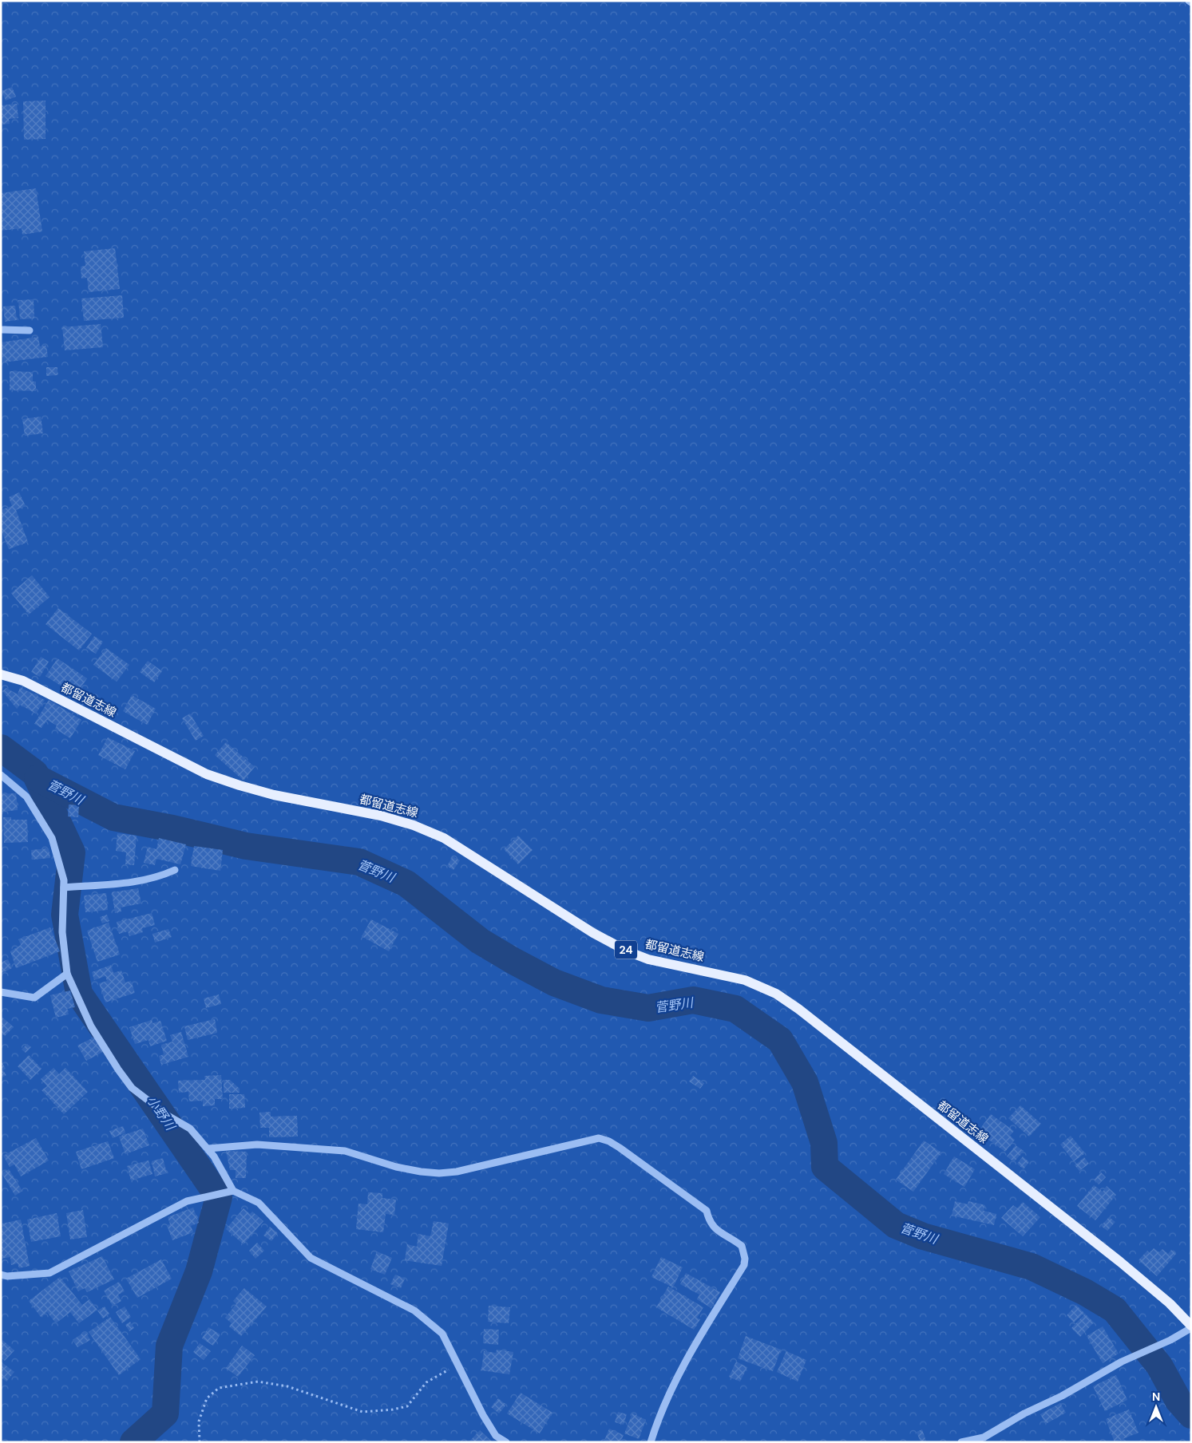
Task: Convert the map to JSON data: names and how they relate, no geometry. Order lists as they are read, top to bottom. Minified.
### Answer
{"streets":{"main road":["都留道志線","24"]},"water":["菅野川","小野川"],"north":"top"}
